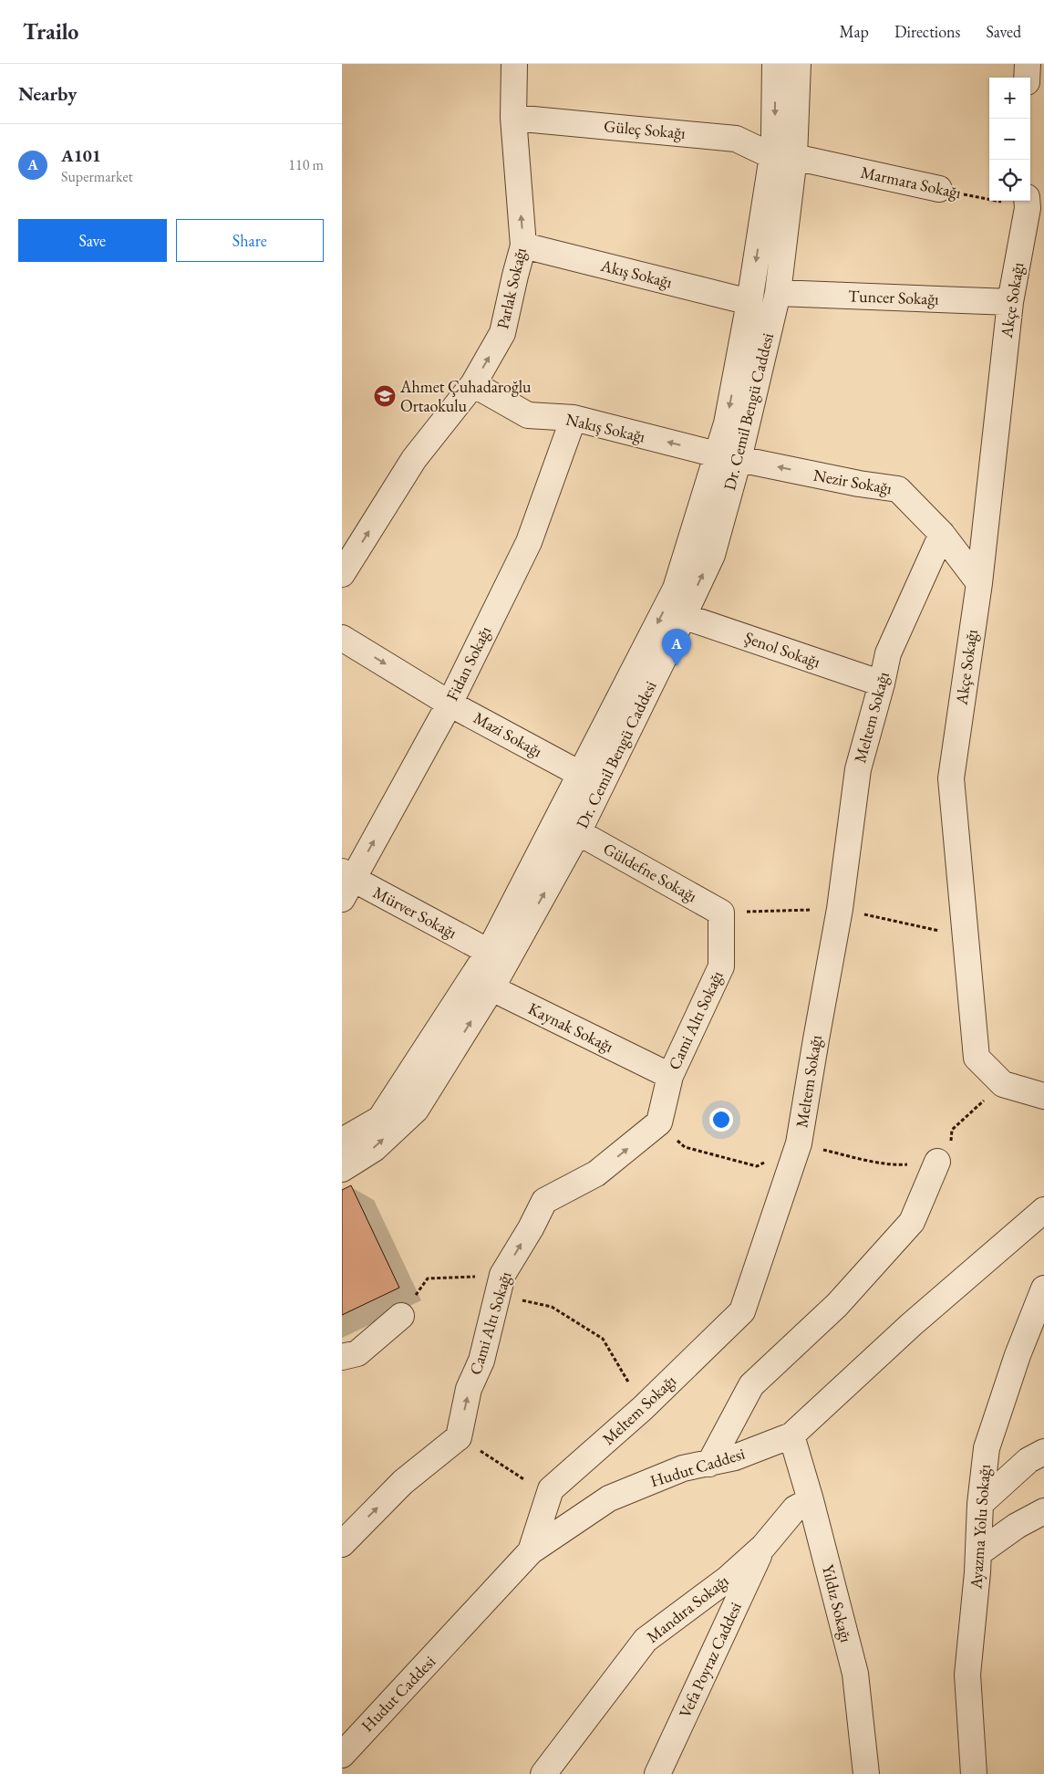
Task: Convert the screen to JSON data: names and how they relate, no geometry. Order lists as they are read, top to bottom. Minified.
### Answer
{"streets":{"street":["Güleç Sokağı","Marmara Sokağı","Akış Sokağı","Parlak Sokağı","Tuncer Sokağı","Akçe Sokağı","Dr. Cemil Bengü Caddesi","Nakış Sokağı","Nezir Sokağı","Şenol Sokağı","Fidan Sokağı","Meltem Sokağı","Mazi Sokağı","Güldefne Sokağı","Mürver Sokağı","Cami Altı Sokağı","Kaynak Sokağı","Hudut Caddesi","Ayazma Yolu Sokağı","Yıldız Sokağı","Mandıra Sokağı","Vefa Poyraz Caddesi"]},"crossings":[["Güleç Sokağı","Marmara Sokağı"],["Güleç Sokağı","Parlak Sokağı"],["Güleç Sokağı","Dr. Cemil Bengü Caddesi"],["Marmara Sokağı","Akçe Sokağı"],["Marmara Sokağı","Dr. Cemil Bengü Caddesi"],["Akış Sokağı","Parlak Sokağı"],["Akış Sokağı","Dr. Cemil Bengü Caddesi"],["Parlak Sokağı","Nakış Sokağı"],["Tuncer Sokağı","Akçe Sokağı"],["Tuncer Sokağı","Dr. Cemil Bengü Caddesi"],["Akçe Sokağı","Nezir Sokağı"],["Dr. Cemil Bengü Caddesi","Nakış Sokağı"],["Dr. Cemil Bengü Caddesi","Nezir Sokağı"],["Dr. Cemil Bengü Caddesi","Şenol Sokağı"],["Dr. Cemil Bengü Caddesi","Mazi Sokağı"],["Dr. Cemil Bengü Caddesi","Güldefne Sokağı"],["Dr. Cemil Bengü Caddesi","Mürver Sokağı"],["Dr. Cemil Bengü Caddesi","Kaynak Sokağı"],["Nakış Sokağı","Nezir Sokağı"],["Nakış Sokağı","Fidan Sokağı"],["Nezir Sokağı","Meltem Sokağı"],["Şenol Sokağı","Meltem Sokağı"],["Fidan Sokağı","Mazi Sokağı"],["Fidan Sokağı","Mürver Sokağı"],["Güldefne Sokağı","Cami Altı Sokağı"],["Cami Altı Sokağı","Kaynak Sokağı"],["Hudut Caddesi","Yıldız Sokağı"],["Yıldız Sokağı","Mandıra Sokağı"],["Mandıra Sokağı","Vefa Poyraz Caddesi"]],"one_way":["Parlak Sokağı","Nakış Sokağı","Nezir Sokağı","Fidan Sokağı","Mazi Sokağı","Cami Altı Sokağı"],"places":{"school or university":["Ahmet Çuhadaroğlu Ortaokulu"]},"page":{"header":"Trailo","nav":["Map","Directions","Saved"],"heading":"Nearby","map_buttons":["+","−"],"list":[{"mark":"A","name":"A101","note":"Supermarket","value":"110 m"}],"buttons":["Save","Share"],"pins":"A"}}
